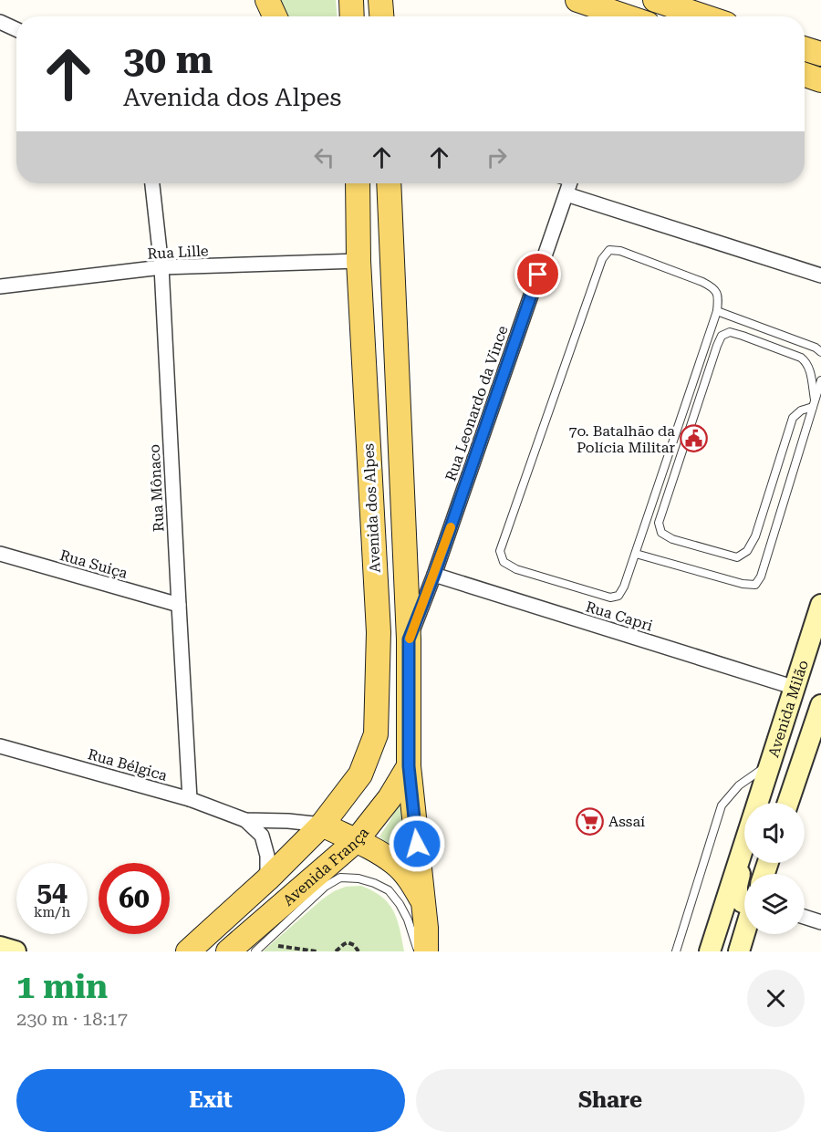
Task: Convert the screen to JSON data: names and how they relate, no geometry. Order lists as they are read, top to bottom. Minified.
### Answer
{"streets":{"main road":["Avenida dos Alpes","Avenida Milão","Avenida França"],"street":["Rua Lille","Rua Leonardo da Vince","Rua Mônaco","Rua Suiça","Rua Capri","Rua Bélgica"]},"crossings":[["Rua Lille","Rua Mônaco"],["Rua Lille","Avenida dos Alpes"],["Rua Leonardo da Vince","Avenida dos Alpes"],["Rua Leonardo da Vince","Rua Capri"],["Rua Mônaco","Rua Suiça"],["Rua Mônaco","Rua Bélgica"],["Avenida dos Alpes","Rua Bélgica"],["Avenida dos Alpes","Avenida França"],["Rua Capri","Avenida Milão"],["Rua Bélgica","Avenida França"]],"places":{"public building":["7o. Batalhão da Polícia Militar"],"supermarket":["Assaí"]},"page":{"turn":["30 m","Avenida dos Alpes"],"speed":"54 km/h","limit":"60","heading":["1 min","230 m · 18:17"],"buttons":["Exit","Share"]}}
